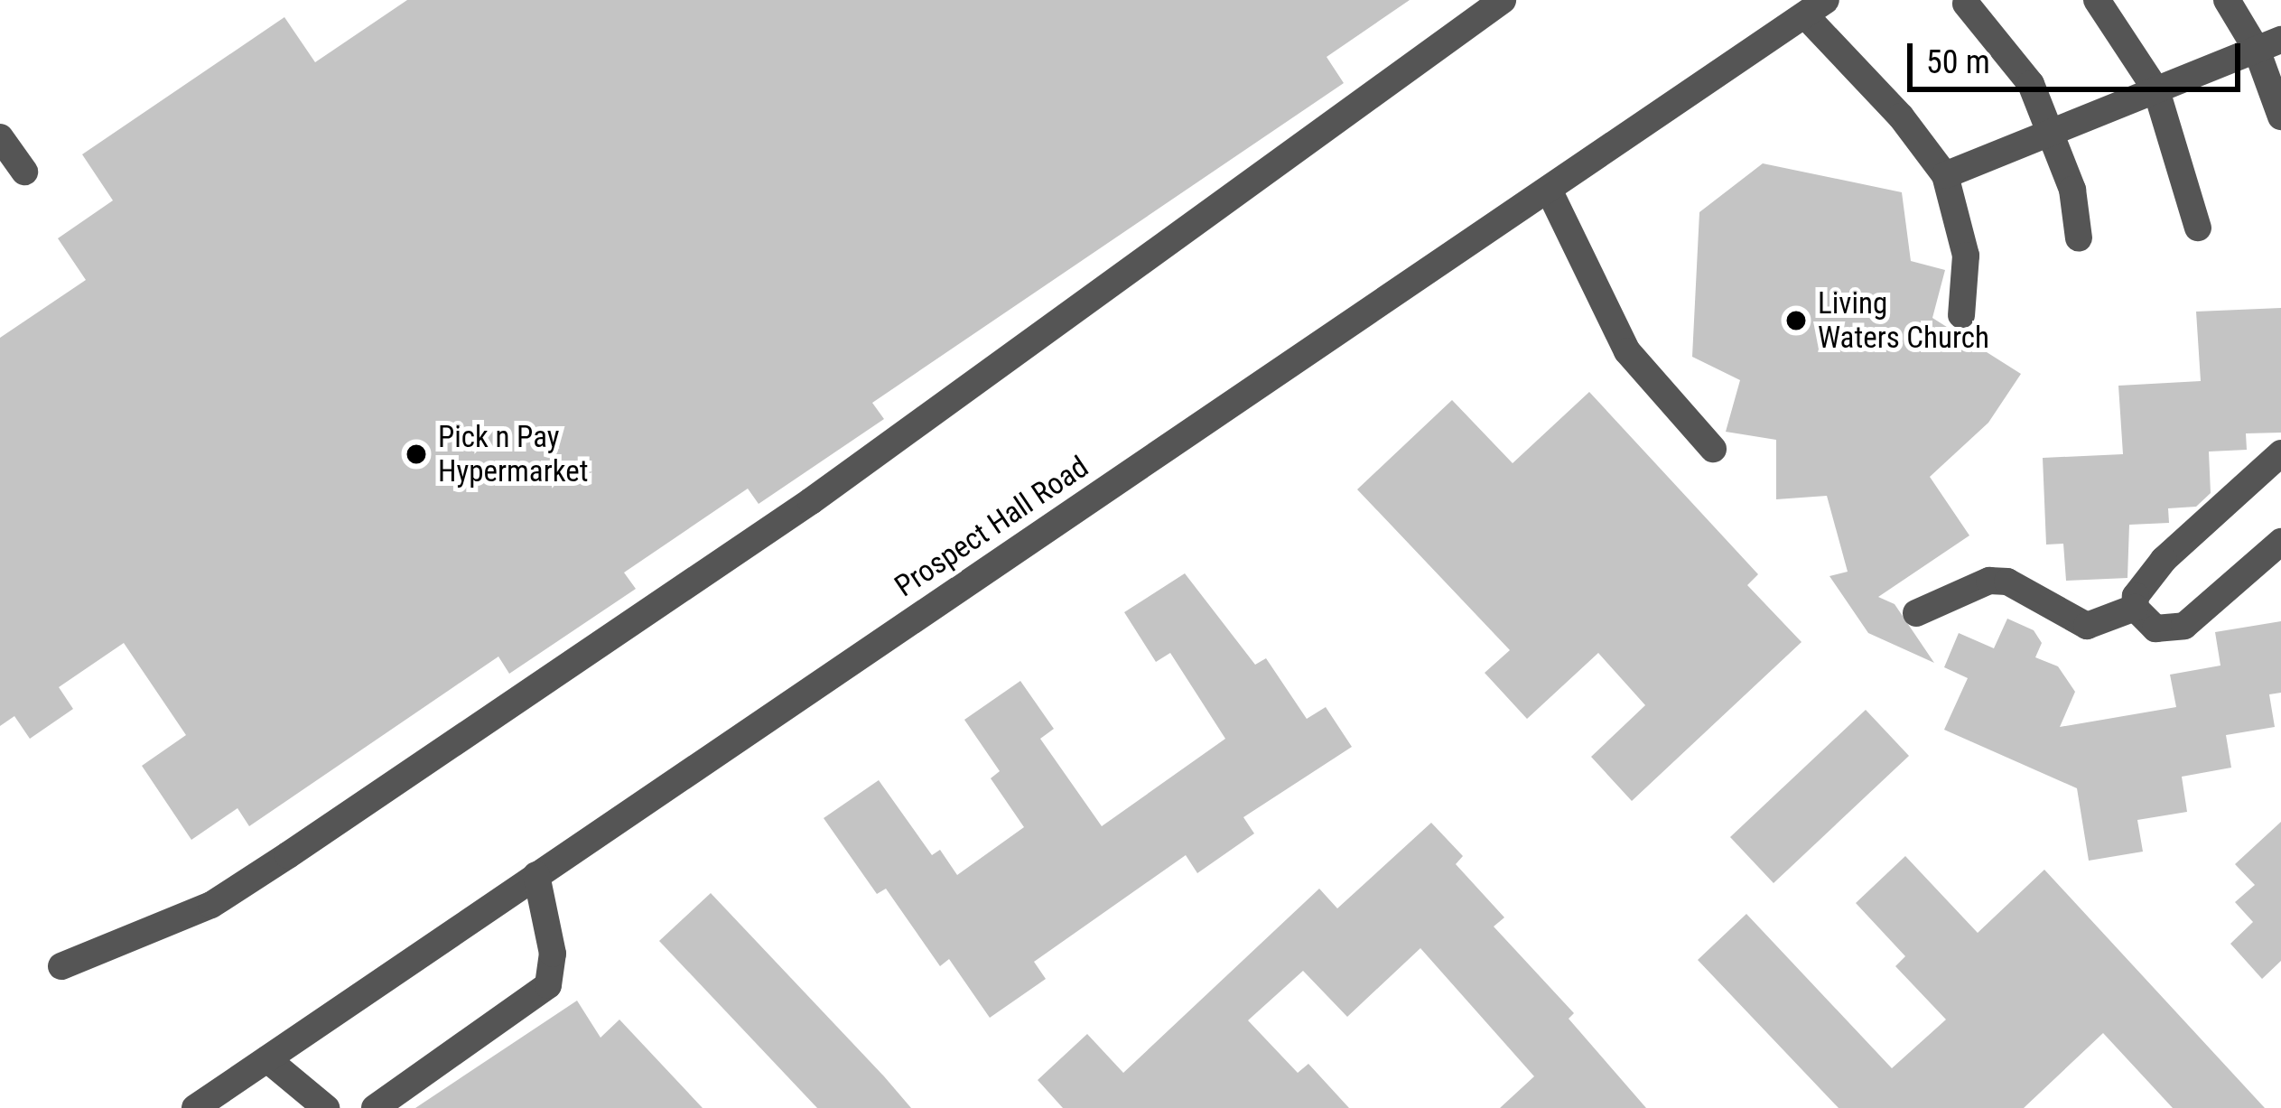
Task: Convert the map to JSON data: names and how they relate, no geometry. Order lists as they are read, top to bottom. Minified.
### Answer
{"streets":{"street":["Prospect Hall Road"]},"places":["Living Waters Church","Pick n Pay Hypermarket"],"scale_bar":"50 m"}
